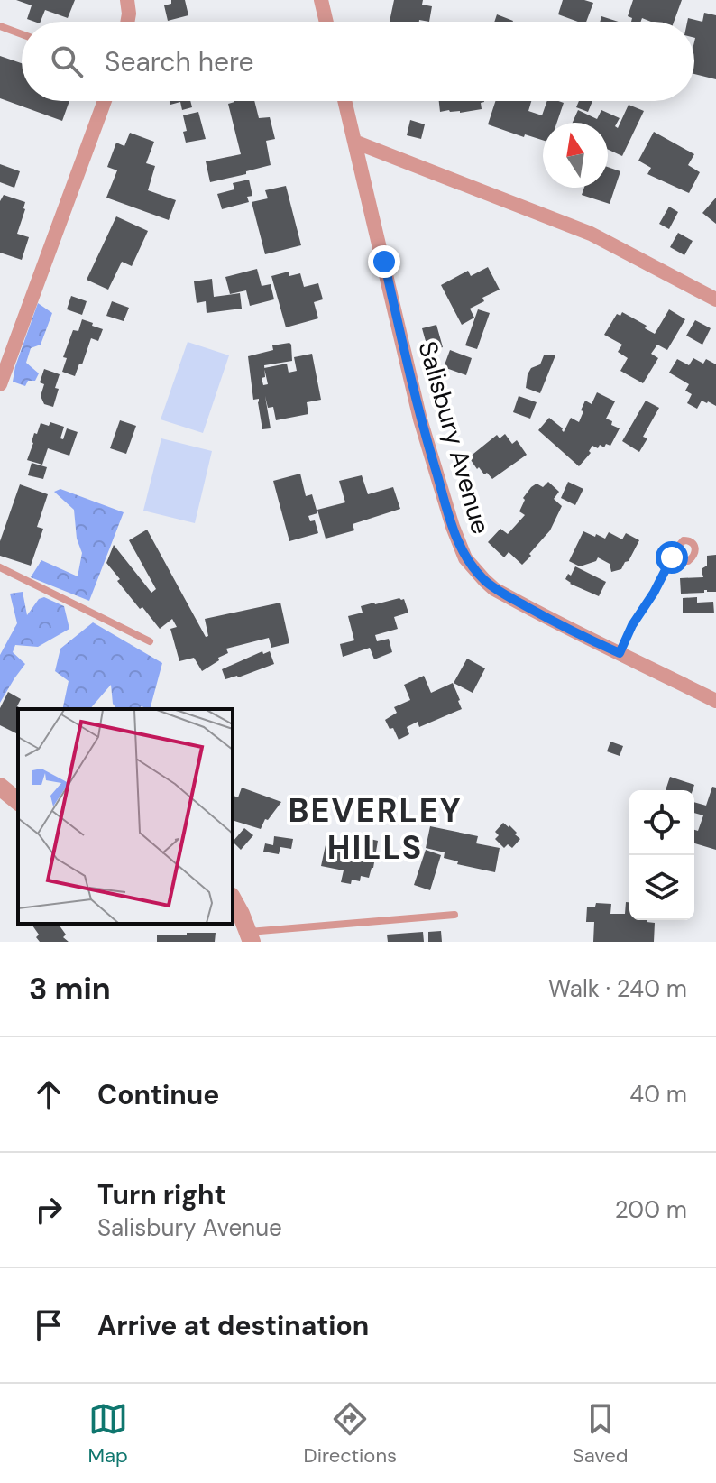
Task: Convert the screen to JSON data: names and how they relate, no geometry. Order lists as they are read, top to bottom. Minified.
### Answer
{"streets":{"street":["Salisbury Avenue"]},"districts":["BEVERLEY HILLS"],"north":"top","page":{"search":"Search here","heading":["3 min","Walk · 240 m"],"list":[["Continue","40 m"],["Turn right","Salisbury Avenue","200 m"],"Arrive at destination"],"nav":["Map","Directions","Saved"]}}
